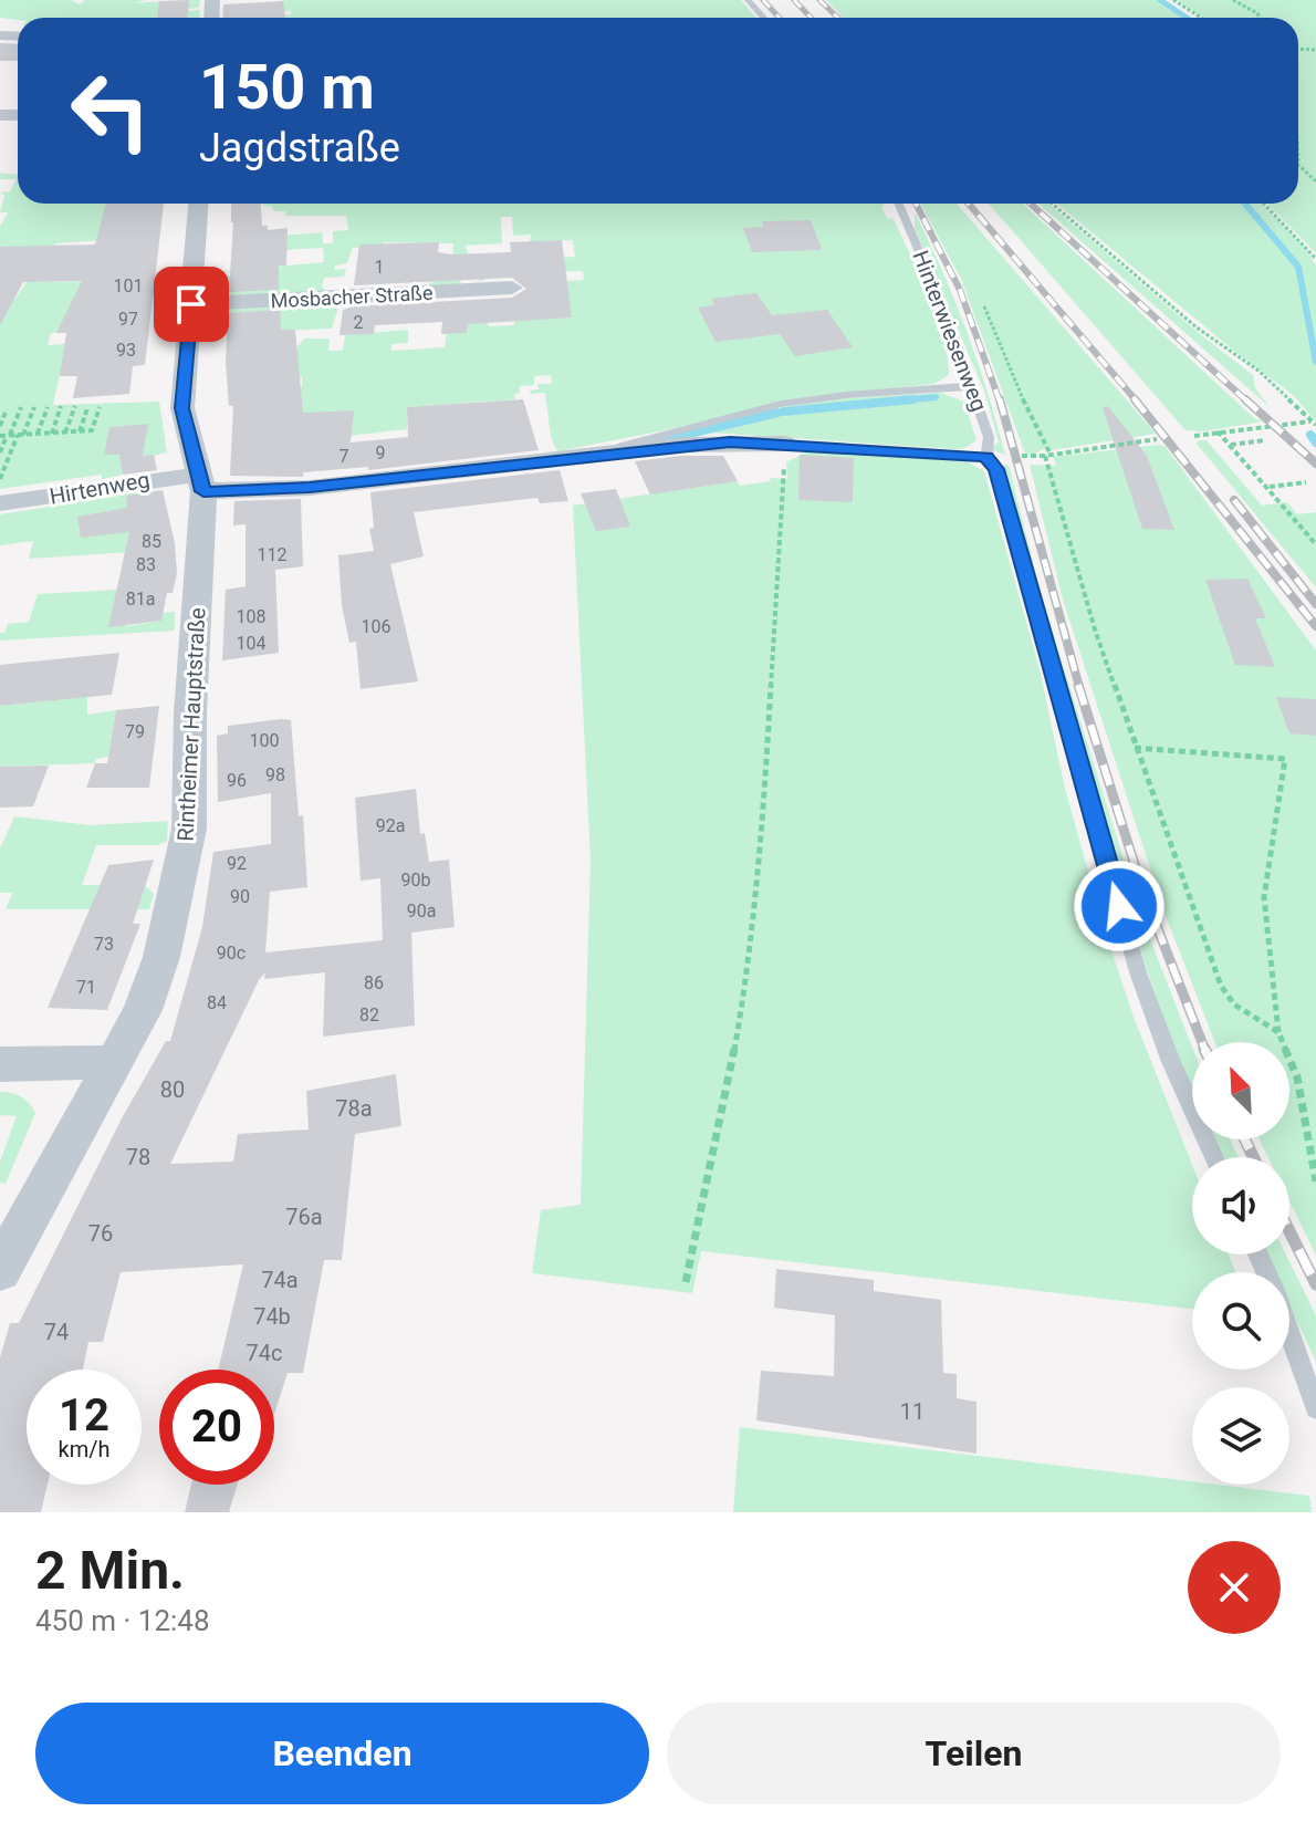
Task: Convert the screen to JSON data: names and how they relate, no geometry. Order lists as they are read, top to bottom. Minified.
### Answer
{"streets":{"street":["Mosbacher Straße","Hirtenweg","Rintheimer Hauptstraße"],"lane":["Hinterwiesenweg"]},"crossings":[["Mosbacher Straße","Rintheimer Hauptstraße"],["Hirtenweg","Rintheimer Hauptstraße"]],"house_numbers":["1","101","97","2","93","9","7","85","112","83","81a","108","106","104","79","100","98","96","92a","92","90b","90","90a","73","90c","86","71","84","82","80","78a","78","76a","76","74a","74b","74","74c","11"],"north":"top left","page":{"turn":["150 m","Jagdstraße"],"speed":"12 km/h","limit":"20","heading":["2 Min.","450 m · 12:48"],"buttons":["Beenden","Teilen"]}}
